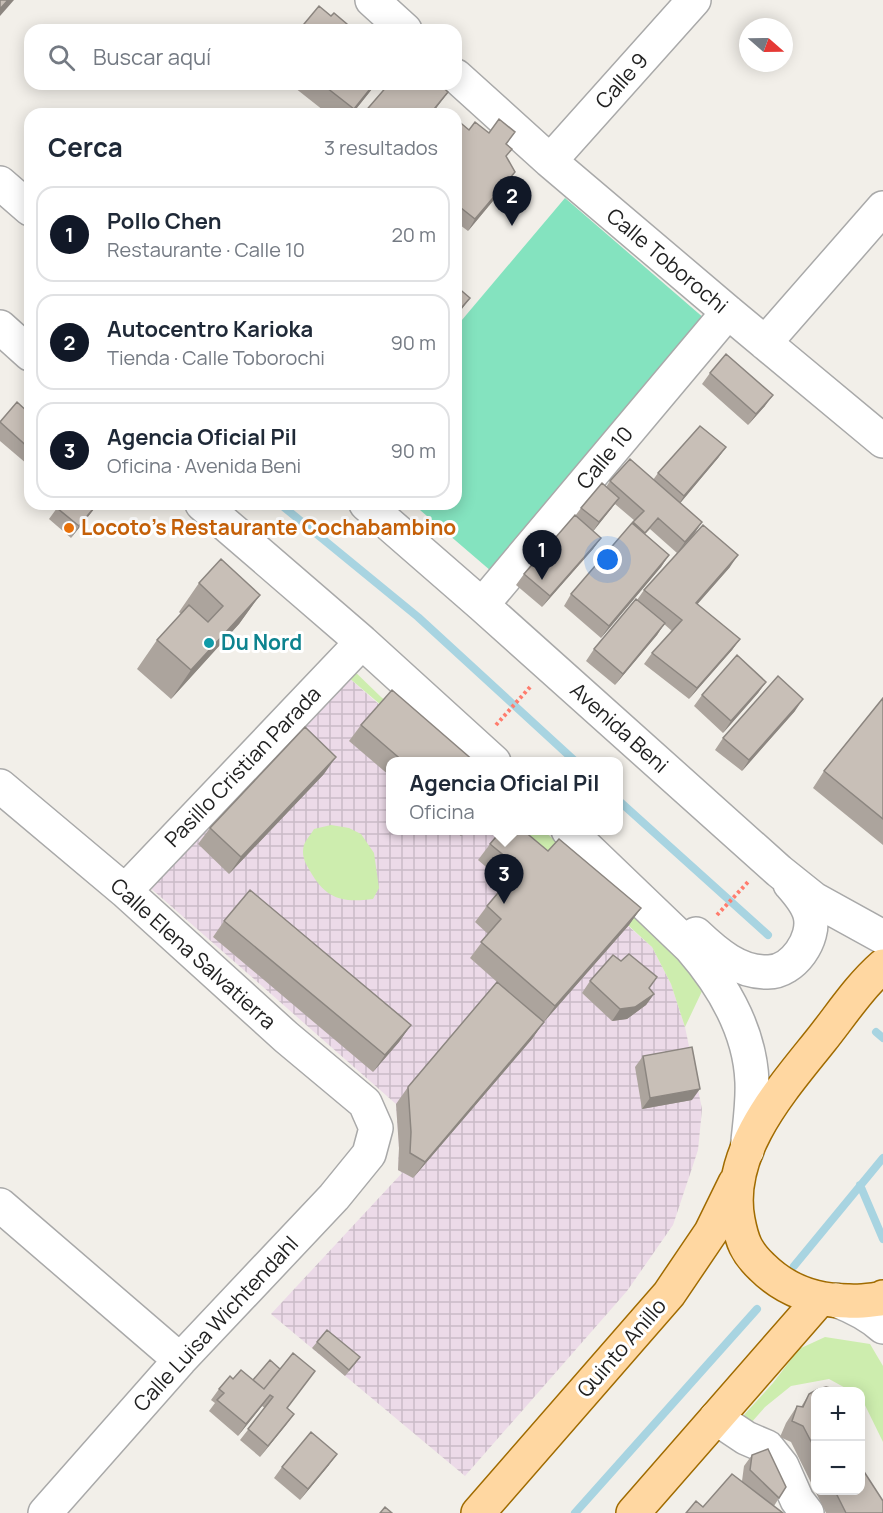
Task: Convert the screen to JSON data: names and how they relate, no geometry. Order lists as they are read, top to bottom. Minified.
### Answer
{"streets":{"main road":["Quinto Anillo"],"street":["Calle 9","Calle Toborochi","Calle 10","Avenida Beni","Pasillo Cristian Parada","Calle Elena Salvatierra","Calle Luisa Wichtendahl"]},"crossings":[["Calle 9","Calle Toborochi"],["Calle Toborochi","Calle 10"],["Calle 10","Avenida Beni"],["Pasillo Cristian Parada","Calle Elena Salvatierra"],["Calle Elena Salvatierra","Calle Luisa Wichtendahl"]],"places":["Locoto's Restaurante Cochabambino","Du Nord"],"north":"right","page":{"search":"Buscar aquí","heading":["Cerca","3 resultados"],"pins":["2","1","3"],"list":[{"mark":"1","name":"Pollo Chen","note":"Restaurante · Calle 10","value":"20 m"},{"mark":"2","name":"Autocentro Karioka","note":"Tienda · Calle Toborochi","value":"90 m"},{"mark":"3","name":"Agencia Oficial Pil","note":"Oficina · Avenida Beni","value":"90 m"}],"popup":["Agencia Oficial Pil","Oficina"],"map_buttons":["+","−"]}}
